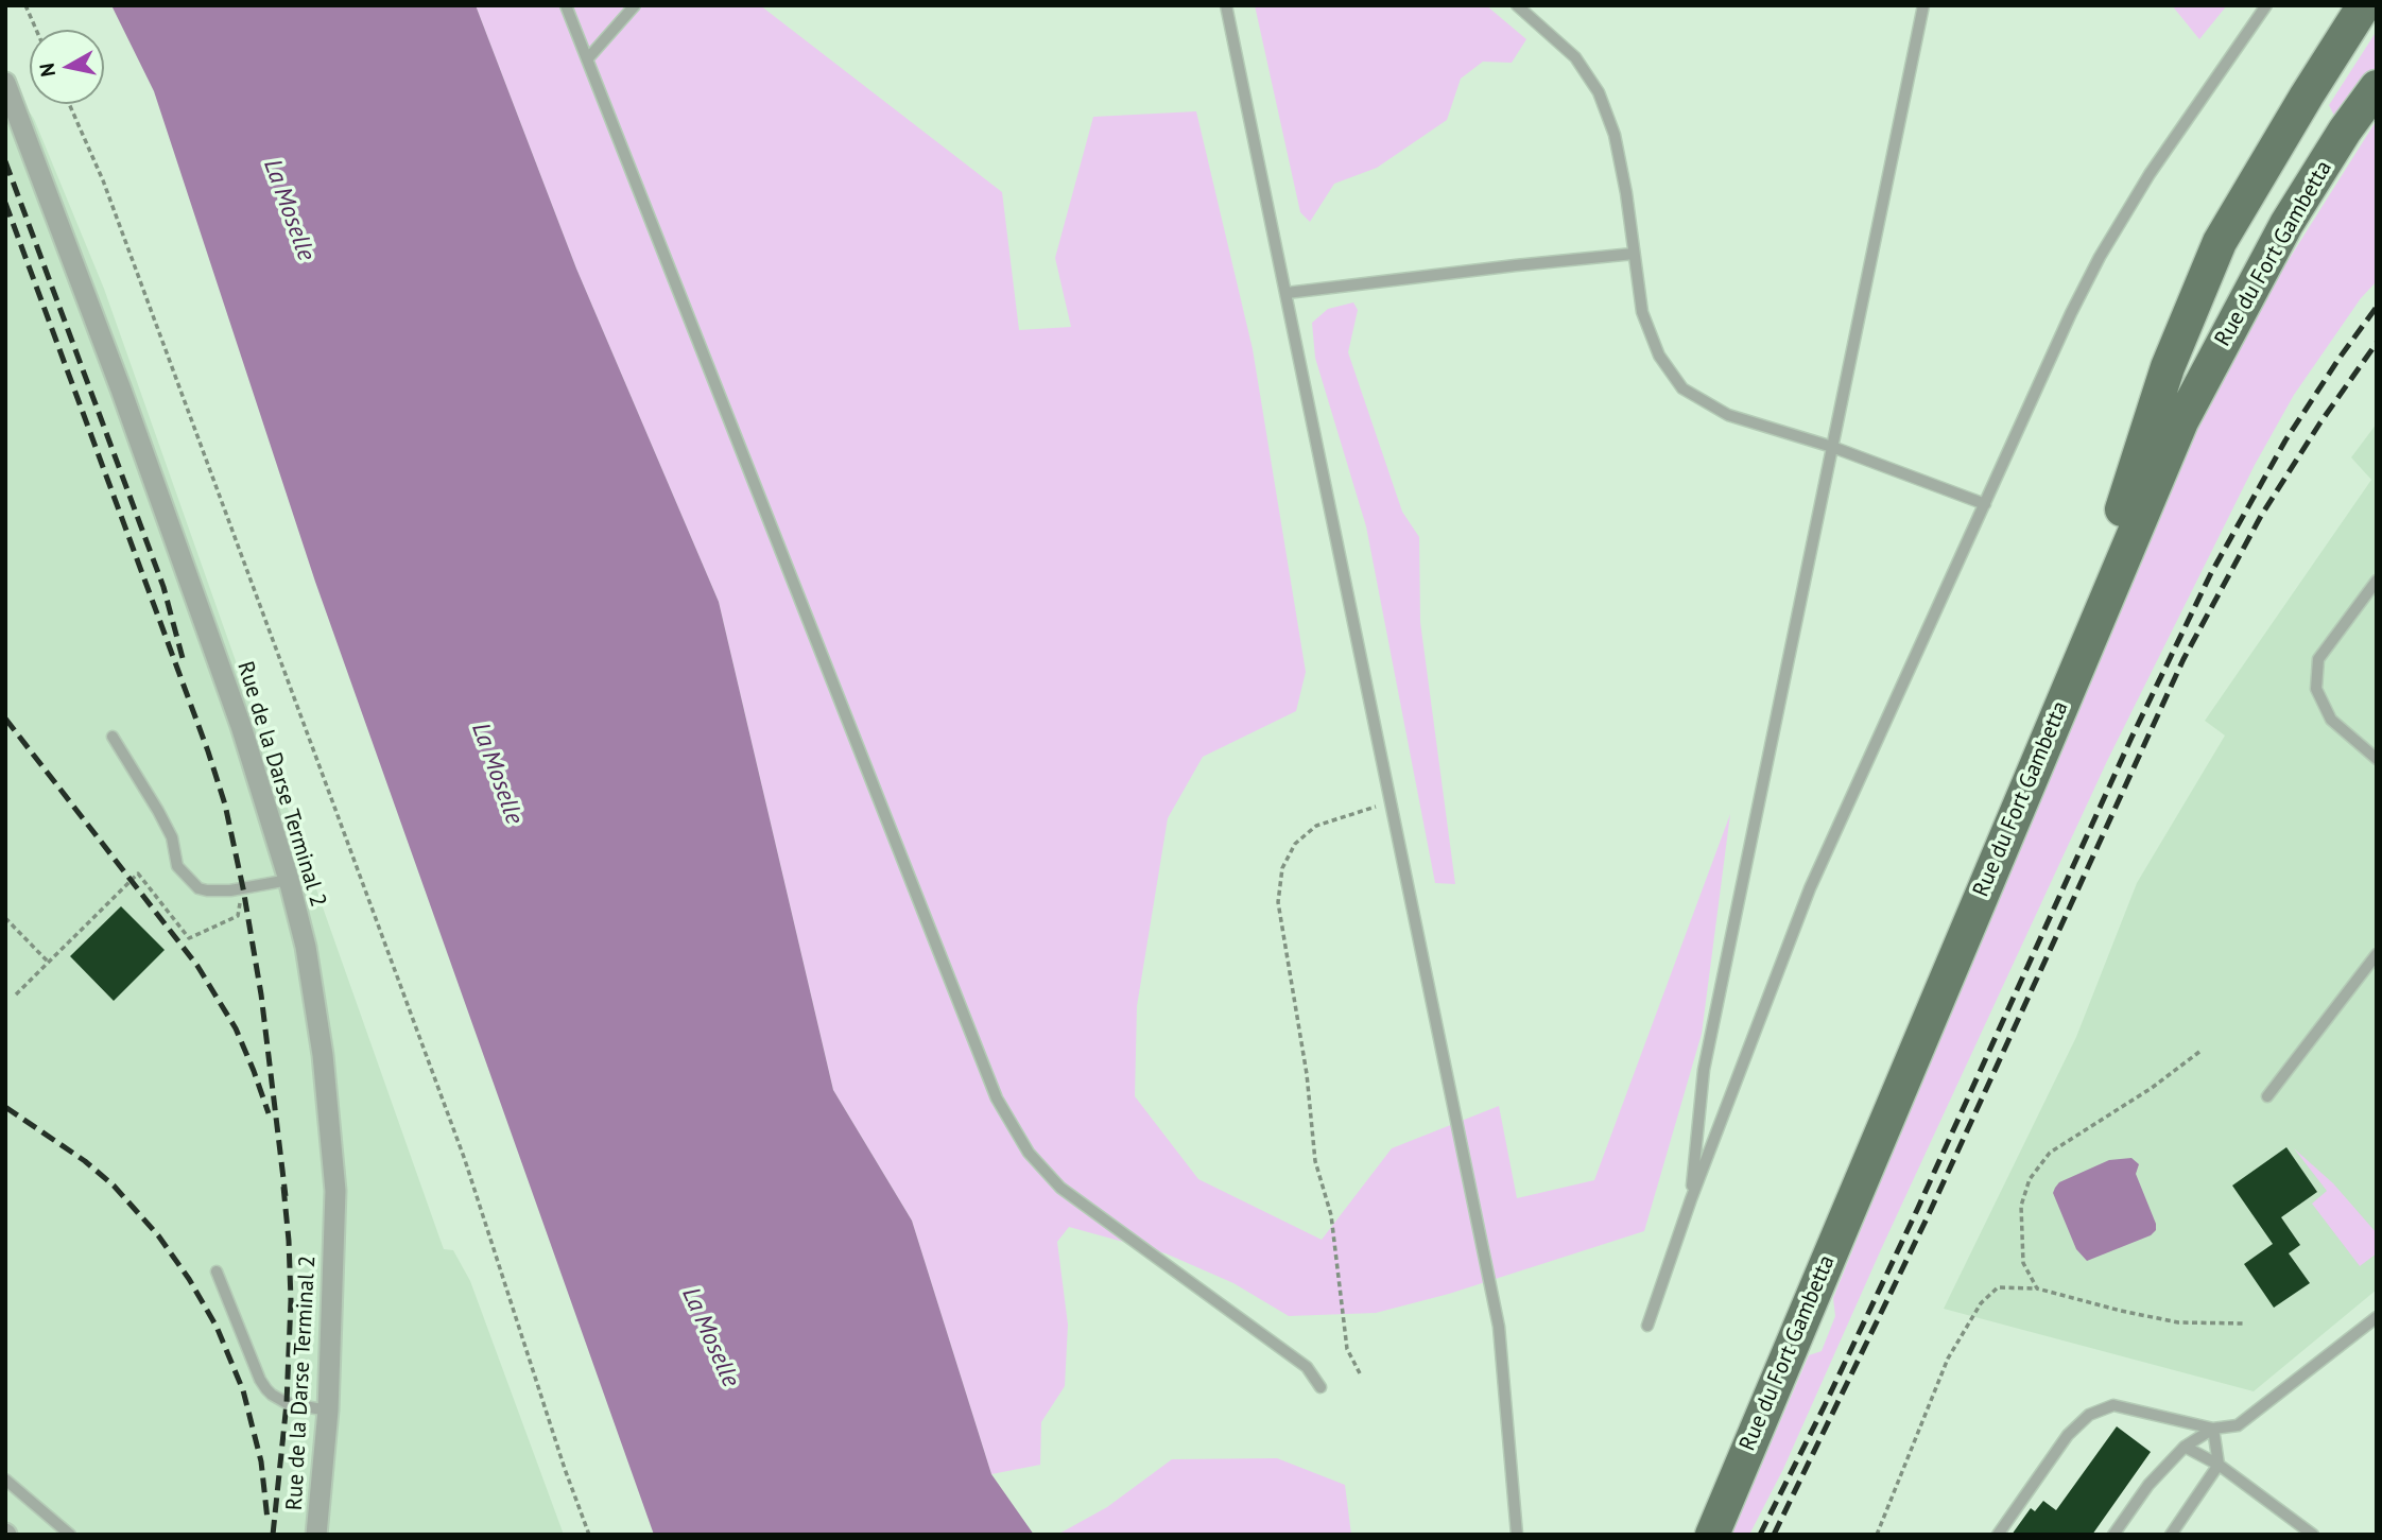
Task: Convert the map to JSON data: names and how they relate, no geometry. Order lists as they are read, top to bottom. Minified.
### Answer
{"streets":{"main road":["Rue du Fort Gambetta"],"street":["Rue de la Darse Terminal 2"]},"water":["La Moselle"],"north":"left"}
